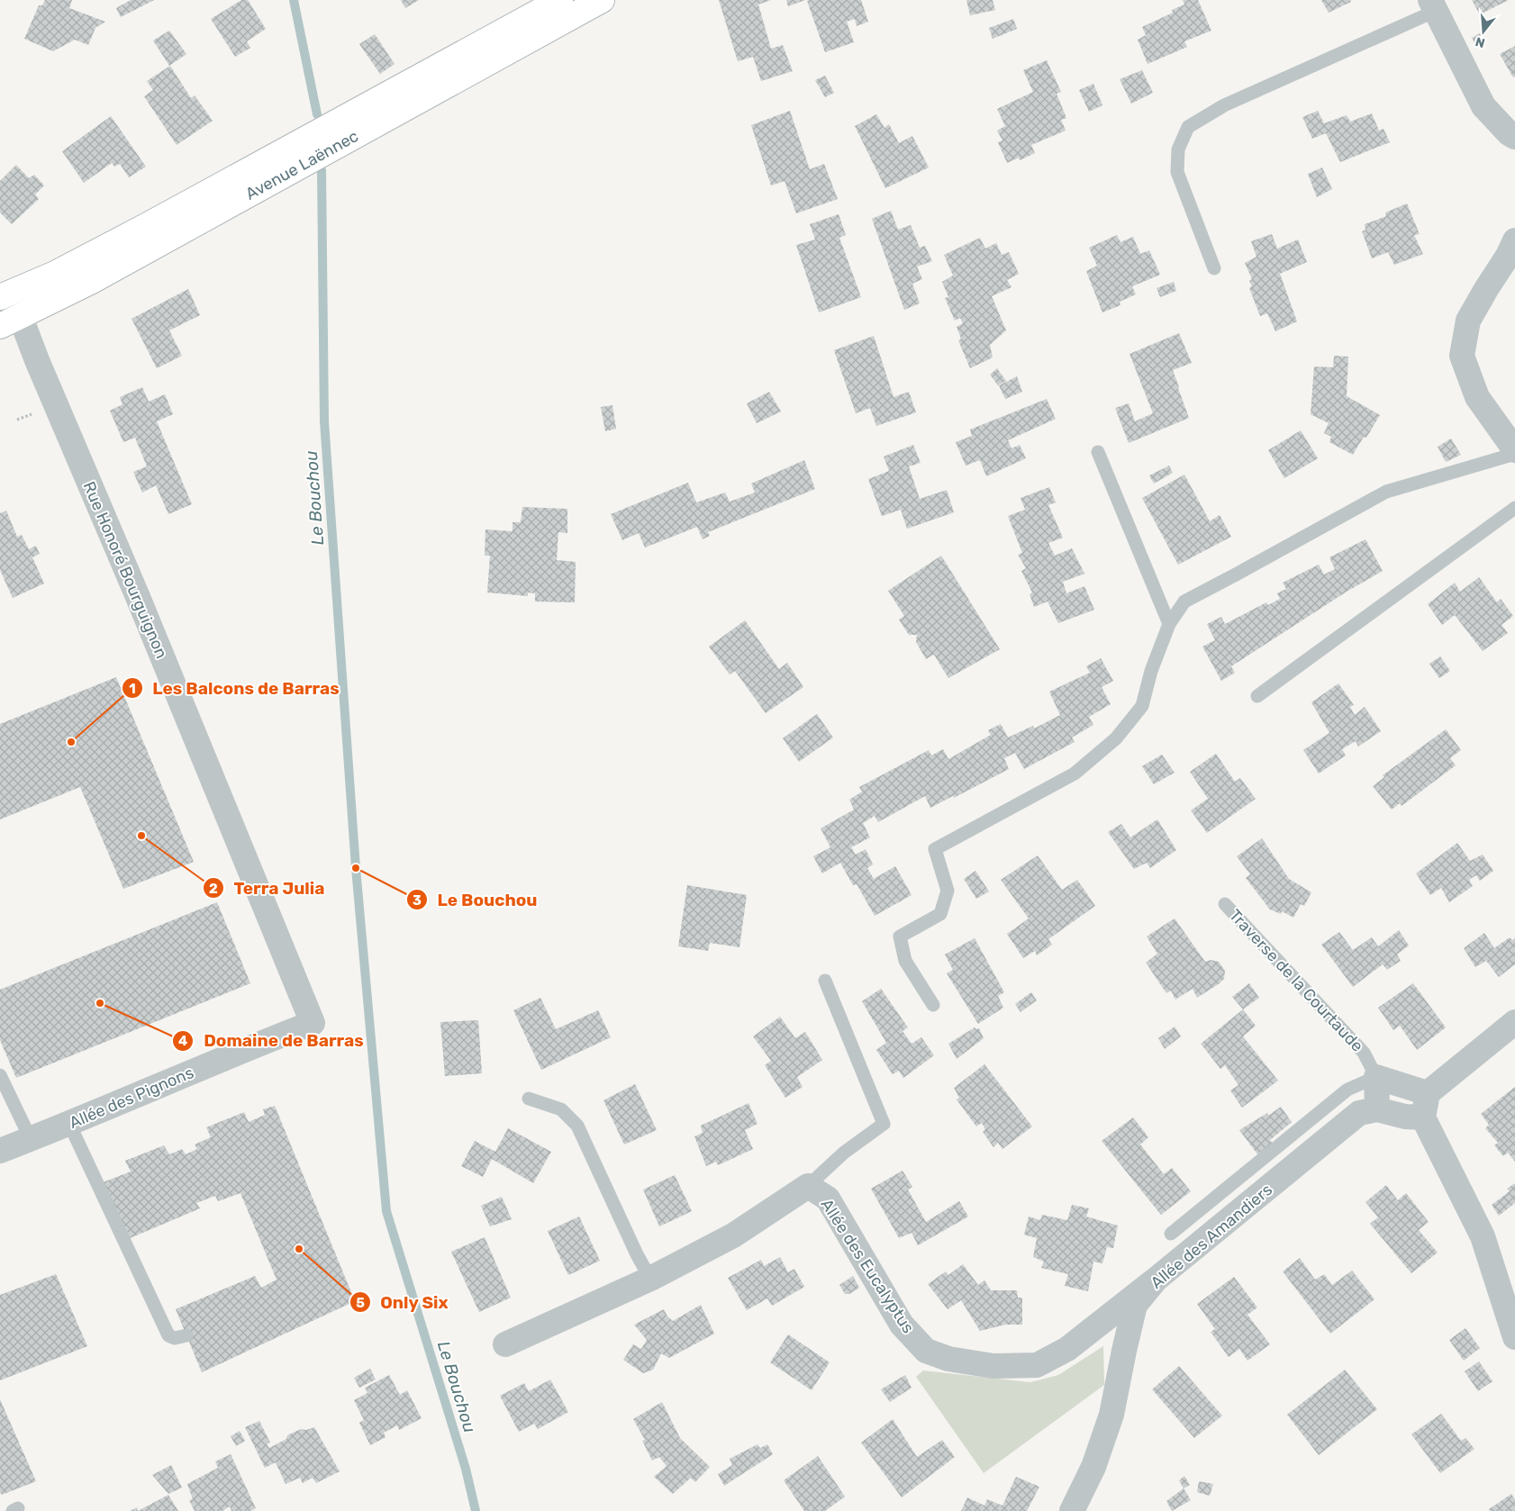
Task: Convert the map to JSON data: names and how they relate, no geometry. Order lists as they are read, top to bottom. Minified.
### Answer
{"streets":{"main road":["Avenue Laënnec"],"street":["Rue Honoré Bourguignon","Traverse de la Courtaude","Allée des Pignons","Allée des Amandiers","Allée des Eucalyptus"]},"crossings":[["Avenue Laënnec","Rue Honoré Bourguignon"],["Rue Honoré Bourguignon","Allée des Pignons"],["Traverse de la Courtaude","Allée des Amandiers"],["Allée des Amandiers","Allée des Eucalyptus"]],"water":["Le Bouchou"],"places":["Les Balcons de Barras","Terra Julia","Le Bouchou","Domaine de Barras","Only Six"],"north":"bottom"}
